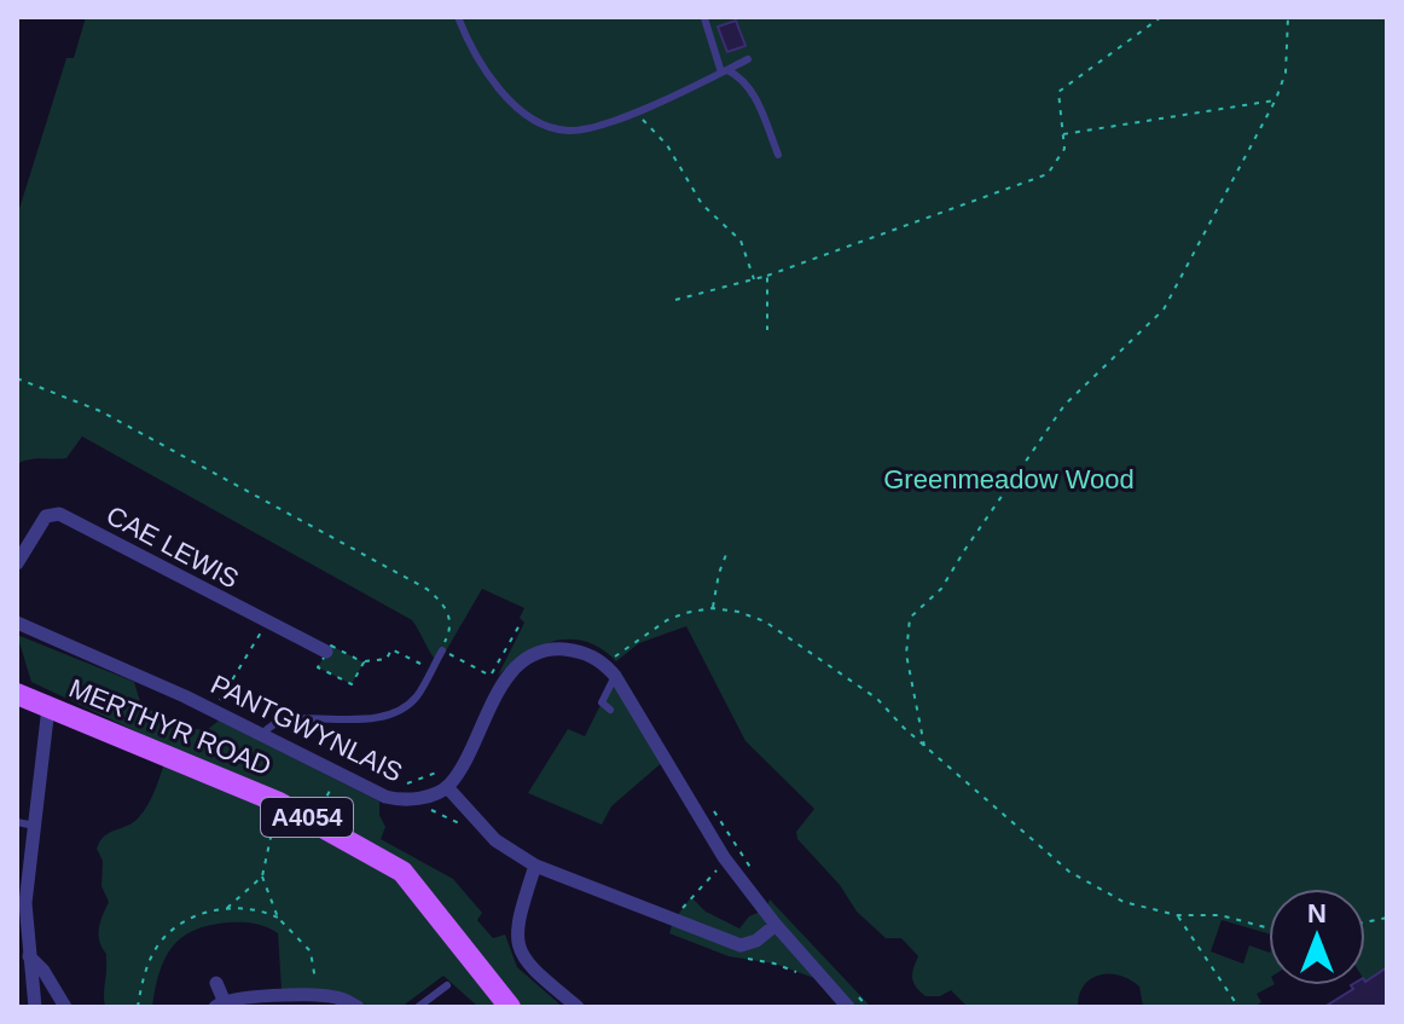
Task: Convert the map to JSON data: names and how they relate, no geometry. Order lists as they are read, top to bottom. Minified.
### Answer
{"streets":{"main road":["MERTHYR ROAD","A4054"],"street":["CAE LEWIS","PANTGWYNLAIS"]},"parks":["Greenmeadow Wood"],"north":"top"}
